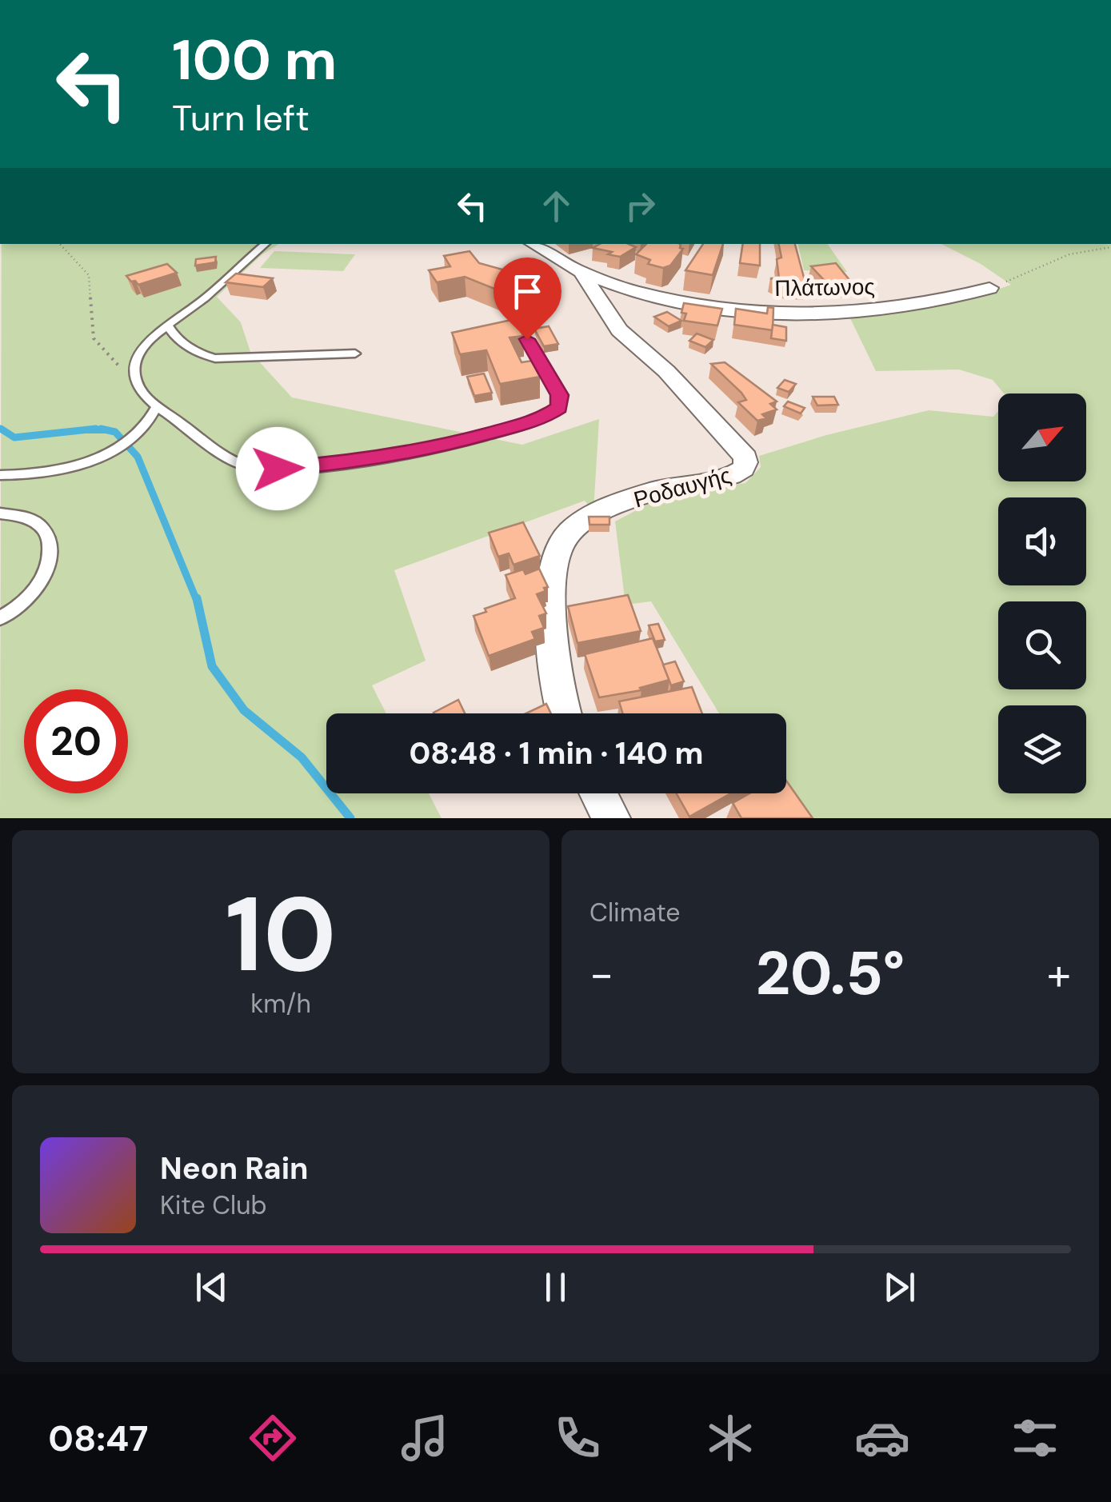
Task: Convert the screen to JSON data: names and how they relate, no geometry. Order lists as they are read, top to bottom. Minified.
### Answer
{"streets":{"street":["Πλάτωνος","Ροδαυγής"]},"crossings":[["Πλάτωνος","Ροδαυγής"]],"north":"top right","page":{"turn":["100 m","Turn left"],"limit":"20","trip":"08:48 · 1 min · 140 m","tile":[["10","km/h"],"Climate"],"heat":["−","20.5°","+"],"song":["Neon Rain","Kite Club"],"tabs":"08:47"}}
